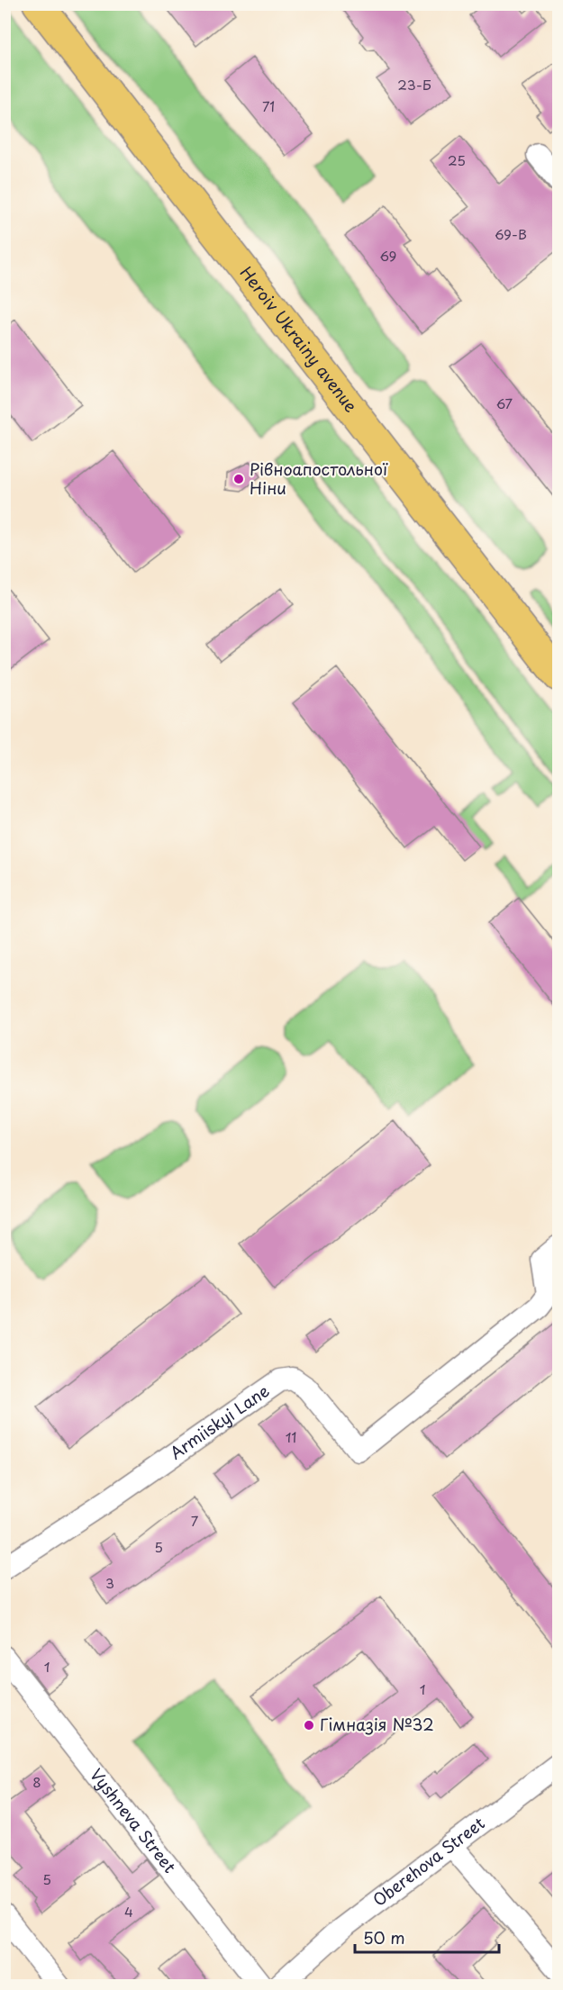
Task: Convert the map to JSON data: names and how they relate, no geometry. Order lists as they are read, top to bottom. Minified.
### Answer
{"streets":{"highway":["Heroiv Ukrainy avenue"],"street":["Armiiskyi Lane","Vyshneva Street","Oberehova Street"]},"places":["Рівноапостольної Ніни","Гімназія №32"],"house_numbers":["23-Б","71","25","69-В","69","67","11","7","5","3","1","1","8","5","4"],"scale_bar":"50 m"}
